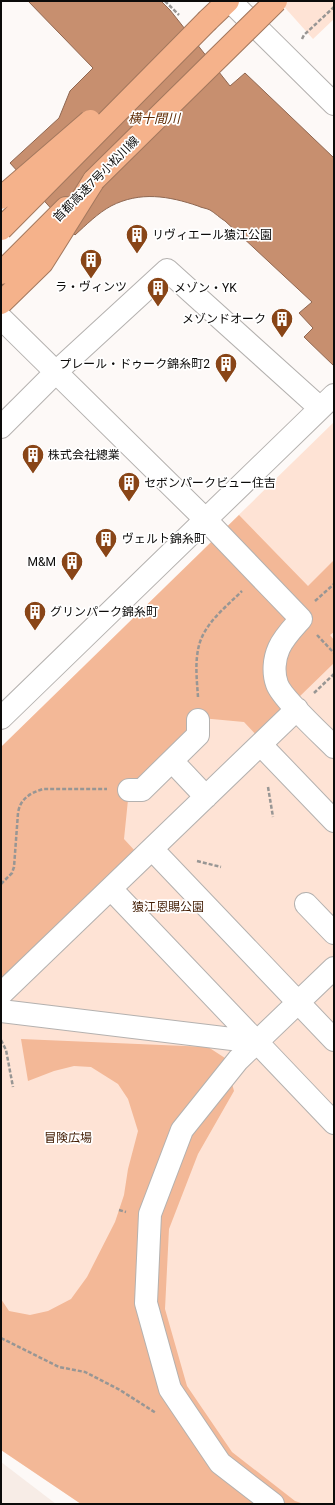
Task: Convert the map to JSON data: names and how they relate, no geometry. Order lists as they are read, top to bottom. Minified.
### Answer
{"streets":{"highway":["首都高速7号小松川線"]},"water":["横十間川"],"parks":["猿江恩賜公園","冒険広場"],"places":{"building":["リヴィエール猿江公園","ラ・ヴィンツ","メゾン・YK","メゾンドオーク","プレール・ドゥーク錦糸町2","株式会社總業","セボンパークビュー住吉","ヴェルト錦糸町","M&M","グリンパーク錦糸町"]}}
